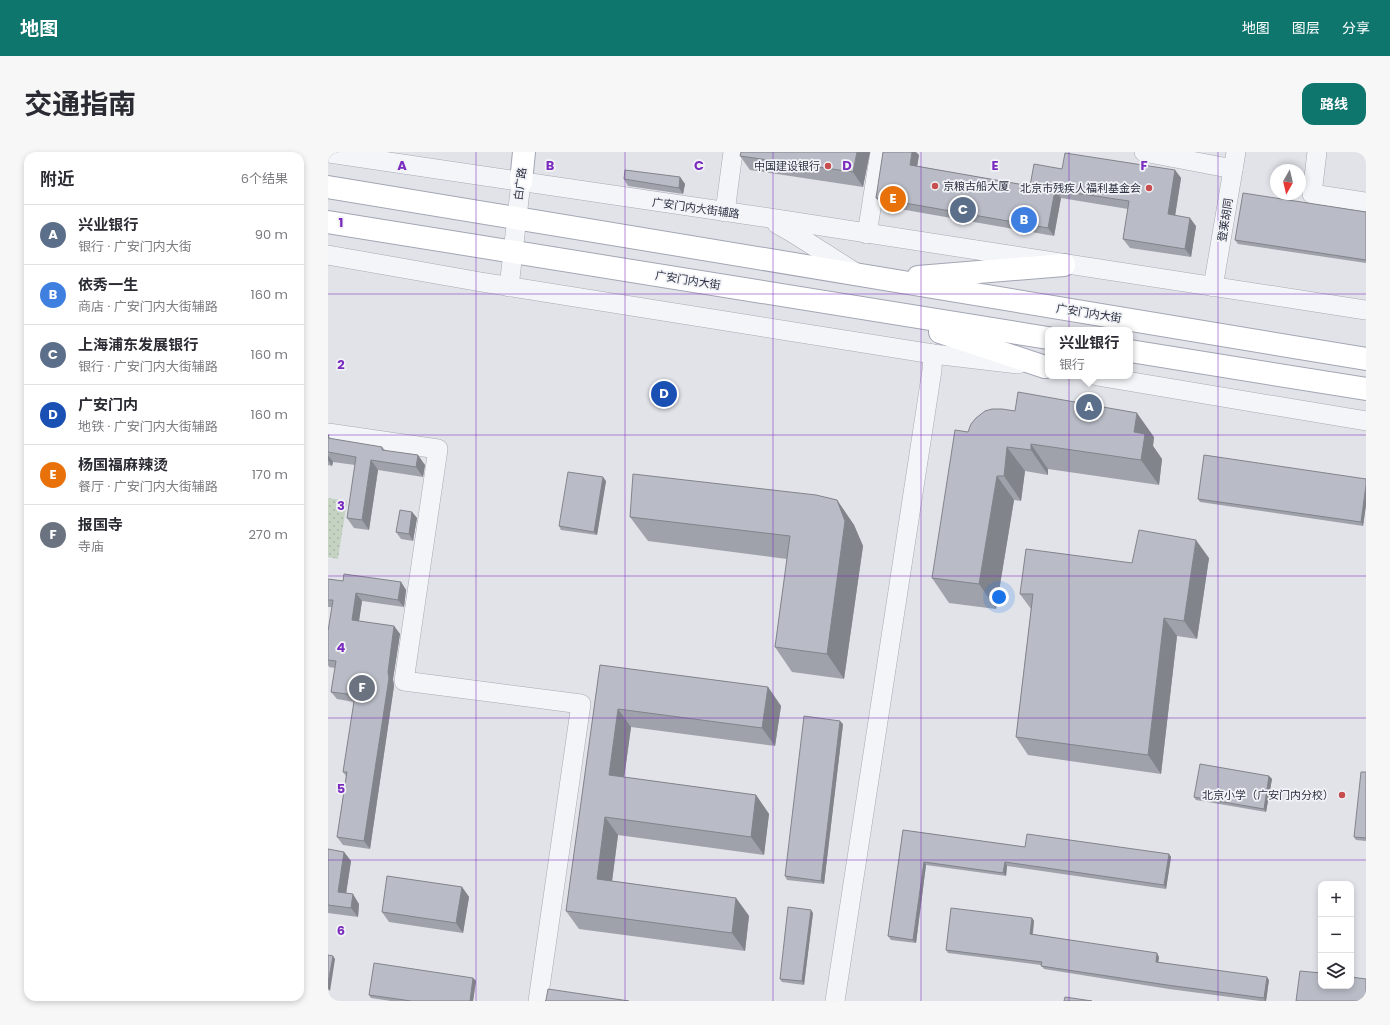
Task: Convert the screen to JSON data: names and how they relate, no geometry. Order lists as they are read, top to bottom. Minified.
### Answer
{"streets":{"main road":["白广路","广安门内大街"],"street":["广安门内大街辅路","登莱胡同"]},"crossings":[["白广路","广安门内大街辅路"],["白广路","广安门内大街"],["广安门内大街辅路","广安门内大街"]],"places":["中国建设银行","京粮古船大厦","北京市残疾人福利基金会","北京小学（广安门内分校）"],"north":"bottom","page":{"header":"地图","nav":["地图","图层","分享"],"title":"交通指南","buttons":"路线","heading":["附近","6个结果"],"pins":["E","C","B","D","A","F"],"list":[{"mark":"A","name":"兴业银行","note":"银行 · 广安门内大街","value":"90 m"},{"mark":"B","name":"依秀一生","note":"商店 · 广安门内大街辅路","value":"160 m"},{"mark":"C","name":"上海浦东发展银行","note":"银行 · 广安门内大街辅路","value":"160 m"},{"mark":"D","name":"广安门内","note":"地铁 · 广安门内大街辅路","value":"160 m"},{"mark":"E","name":"杨国福麻辣烫","note":"餐厅 · 广安门内大街辅路","value":"170 m"},{"mark":"F","name":"报国寺","note":"寺庙","value":"270 m"}],"popup":["兴业银行","银行"],"map_buttons":["+","−"]},"grid":{"columns":["A","B","C","D","E","F"],"rows":["1","2","3","4","5","6"]}}
